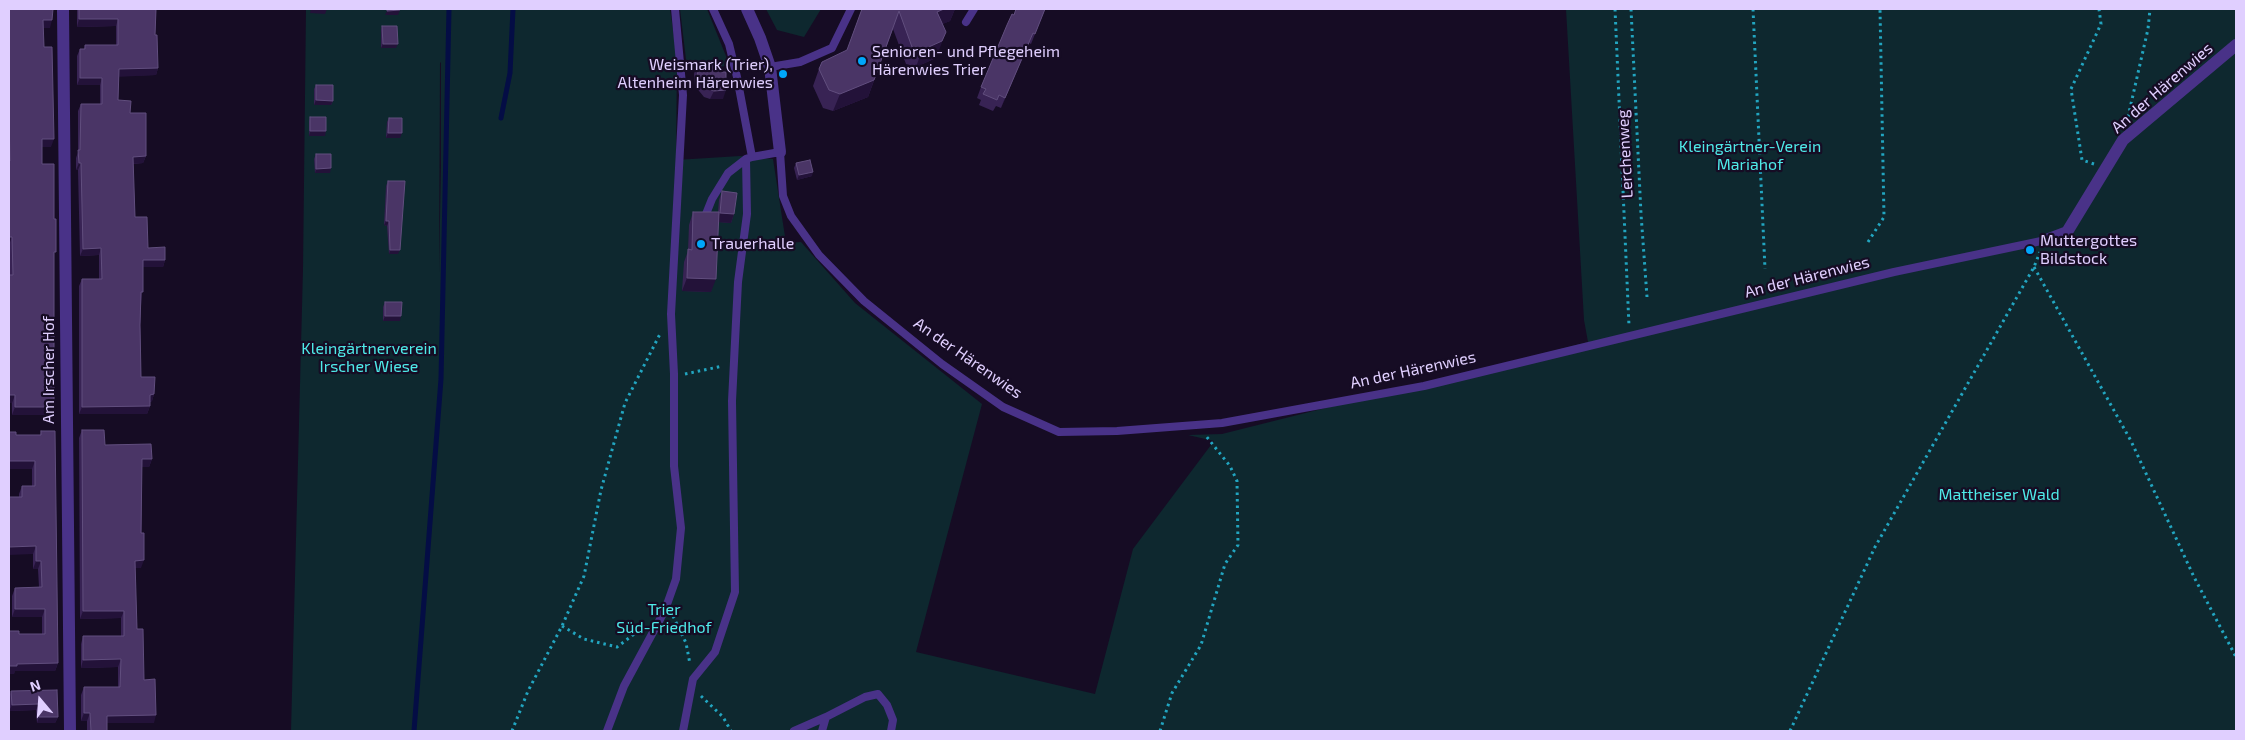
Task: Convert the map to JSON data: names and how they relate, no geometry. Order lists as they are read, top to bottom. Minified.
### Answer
{"streets":{"street":["An der Härenwies","Am Irscher Hof"],"path":["Lerchenweg"]},"parks":["Kleingärtner-Verein Mariahof","Kleingärtnerverein Irscher Wiese","Mattheiser Wald","Trier Süd-Friedhof"],"places":["Senioren- und Pflegeheim Härenwies Trier","Weismark (Trier), Altenheim Härenwies","Trauerhalle","Muttergottes Bildstock"],"north":"top"}
